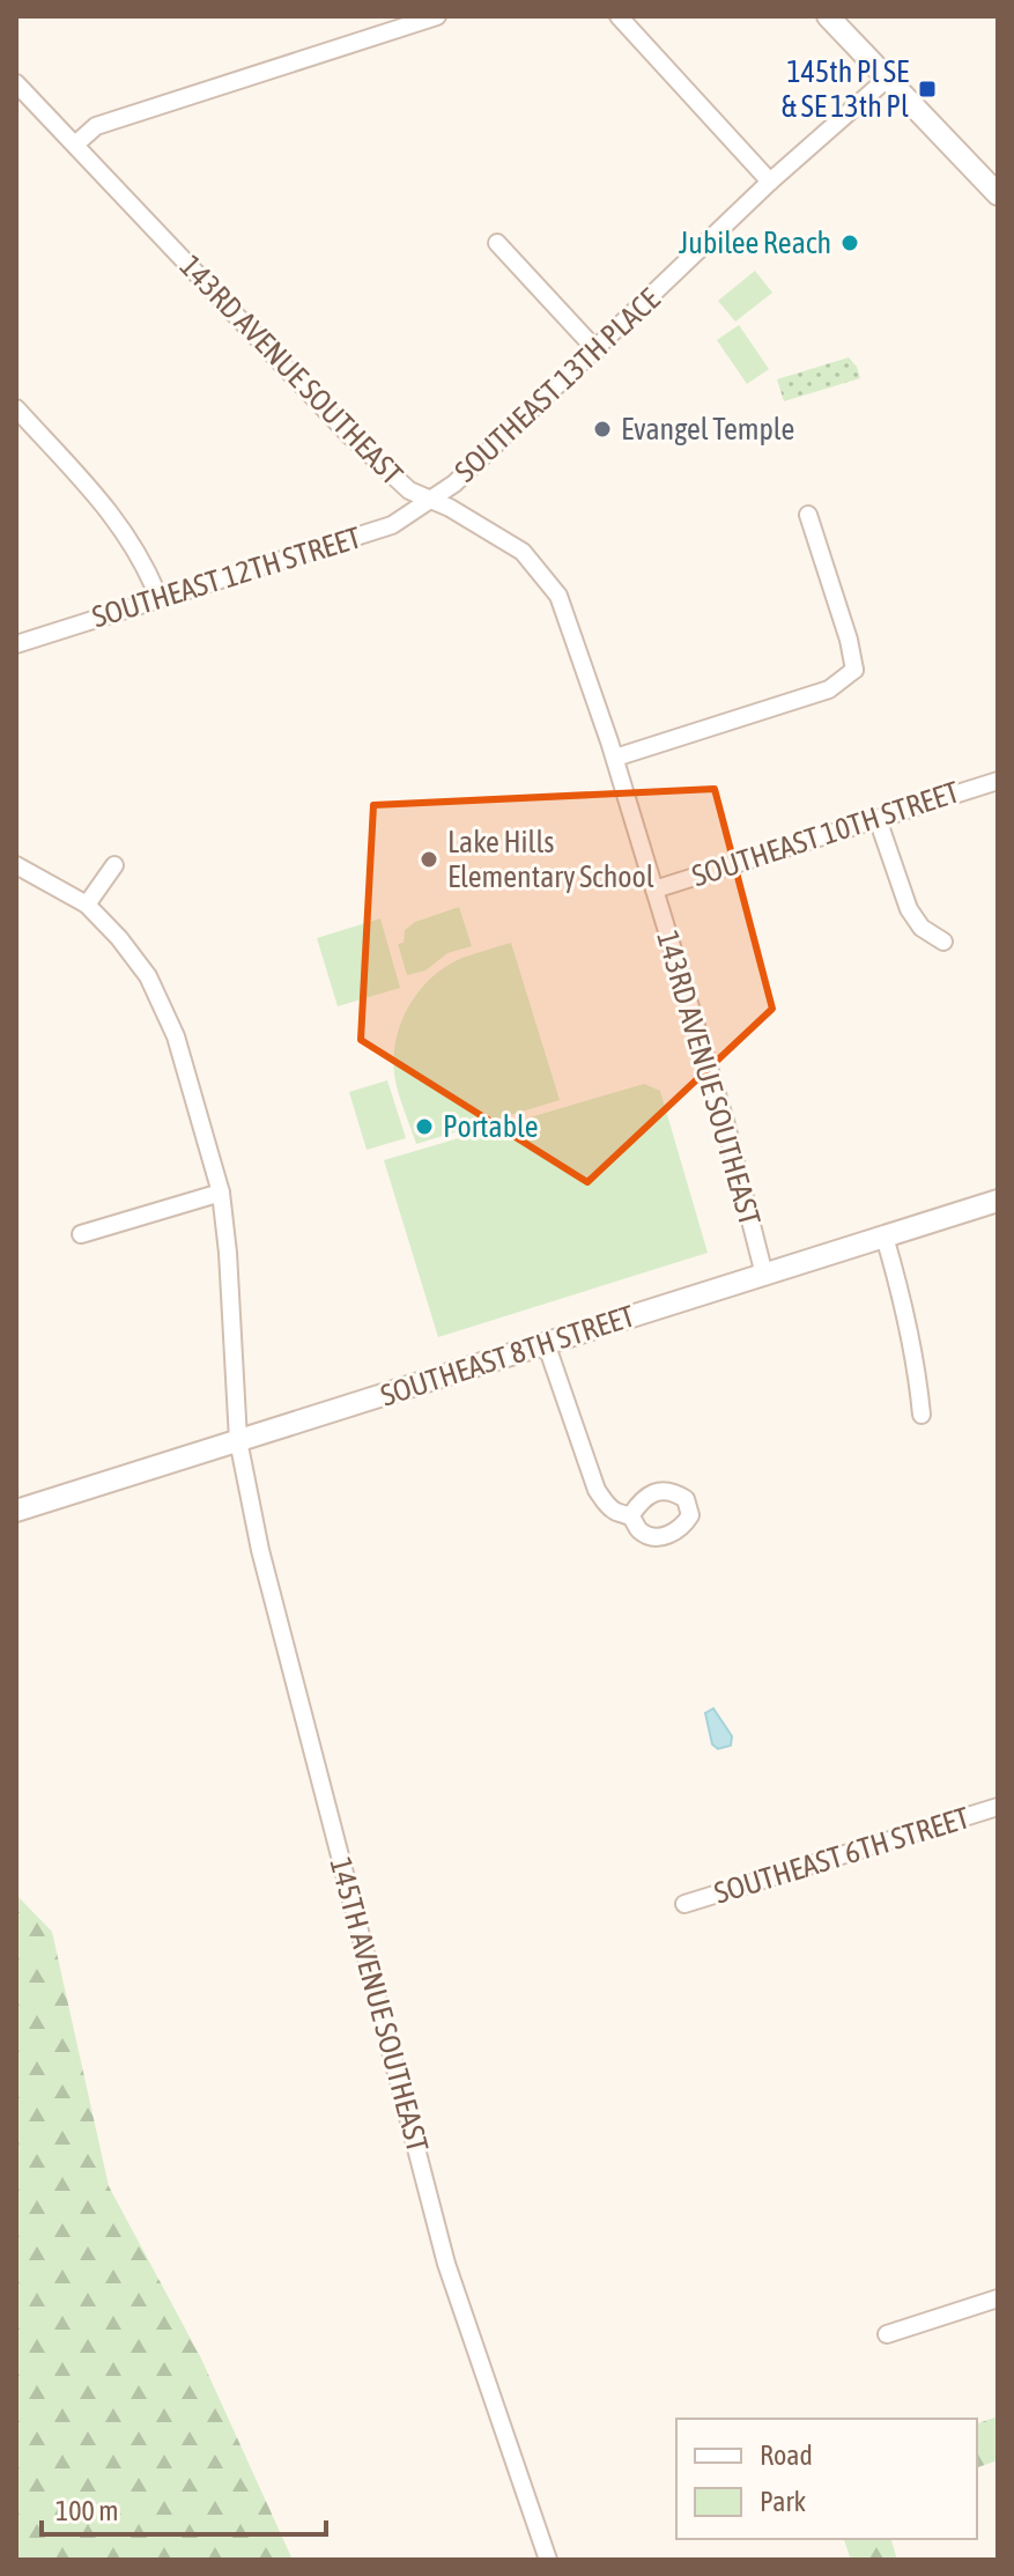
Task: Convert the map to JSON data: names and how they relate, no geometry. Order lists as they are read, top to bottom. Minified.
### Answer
{"streets":{"street":["143RD AVENUE SOUTHEAST","SOUTHEAST 13TH PLACE","SOUTHEAST 12TH STREET","SOUTHEAST 10TH STREET","SOUTHEAST 8TH STREET","SOUTHEAST 6TH STREET","145TH AVENUE SOUTHEAST"]},"crossings":[["143RD AVENUE SOUTHEAST","SOUTHEAST 13TH PLACE"],["143RD AVENUE SOUTHEAST","SOUTHEAST 12TH STREET"],["143RD AVENUE SOUTHEAST","SOUTHEAST 10TH STREET"],["143RD AVENUE SOUTHEAST","SOUTHEAST 8TH STREET"],["SOUTHEAST 13TH PLACE","SOUTHEAST 12TH STREET"],["SOUTHEAST 8TH STREET","145TH AVENUE SOUTHEAST"]],"places":{"transit":["145th Pl SE & SE 13th Pl"],"other":["Jubilee Reach","Evangel Temple","Lake Hills Elementary School","Portable"]},"legend":["Road","Park"],"scale_bar":"100 m"}
